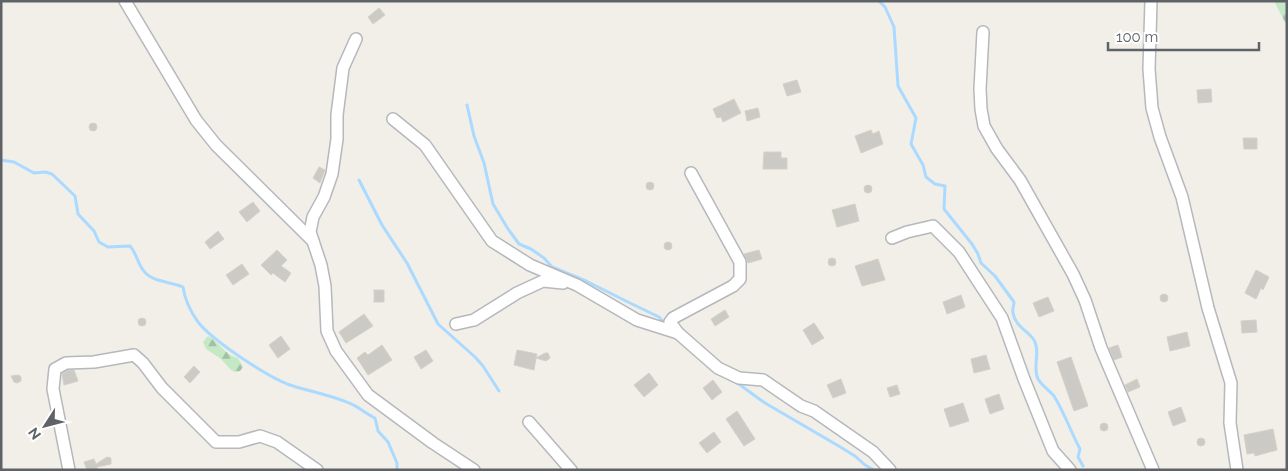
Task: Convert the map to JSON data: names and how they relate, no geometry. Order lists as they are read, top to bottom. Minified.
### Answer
{"scale_bar":"100 m","north":"bottom left"}
